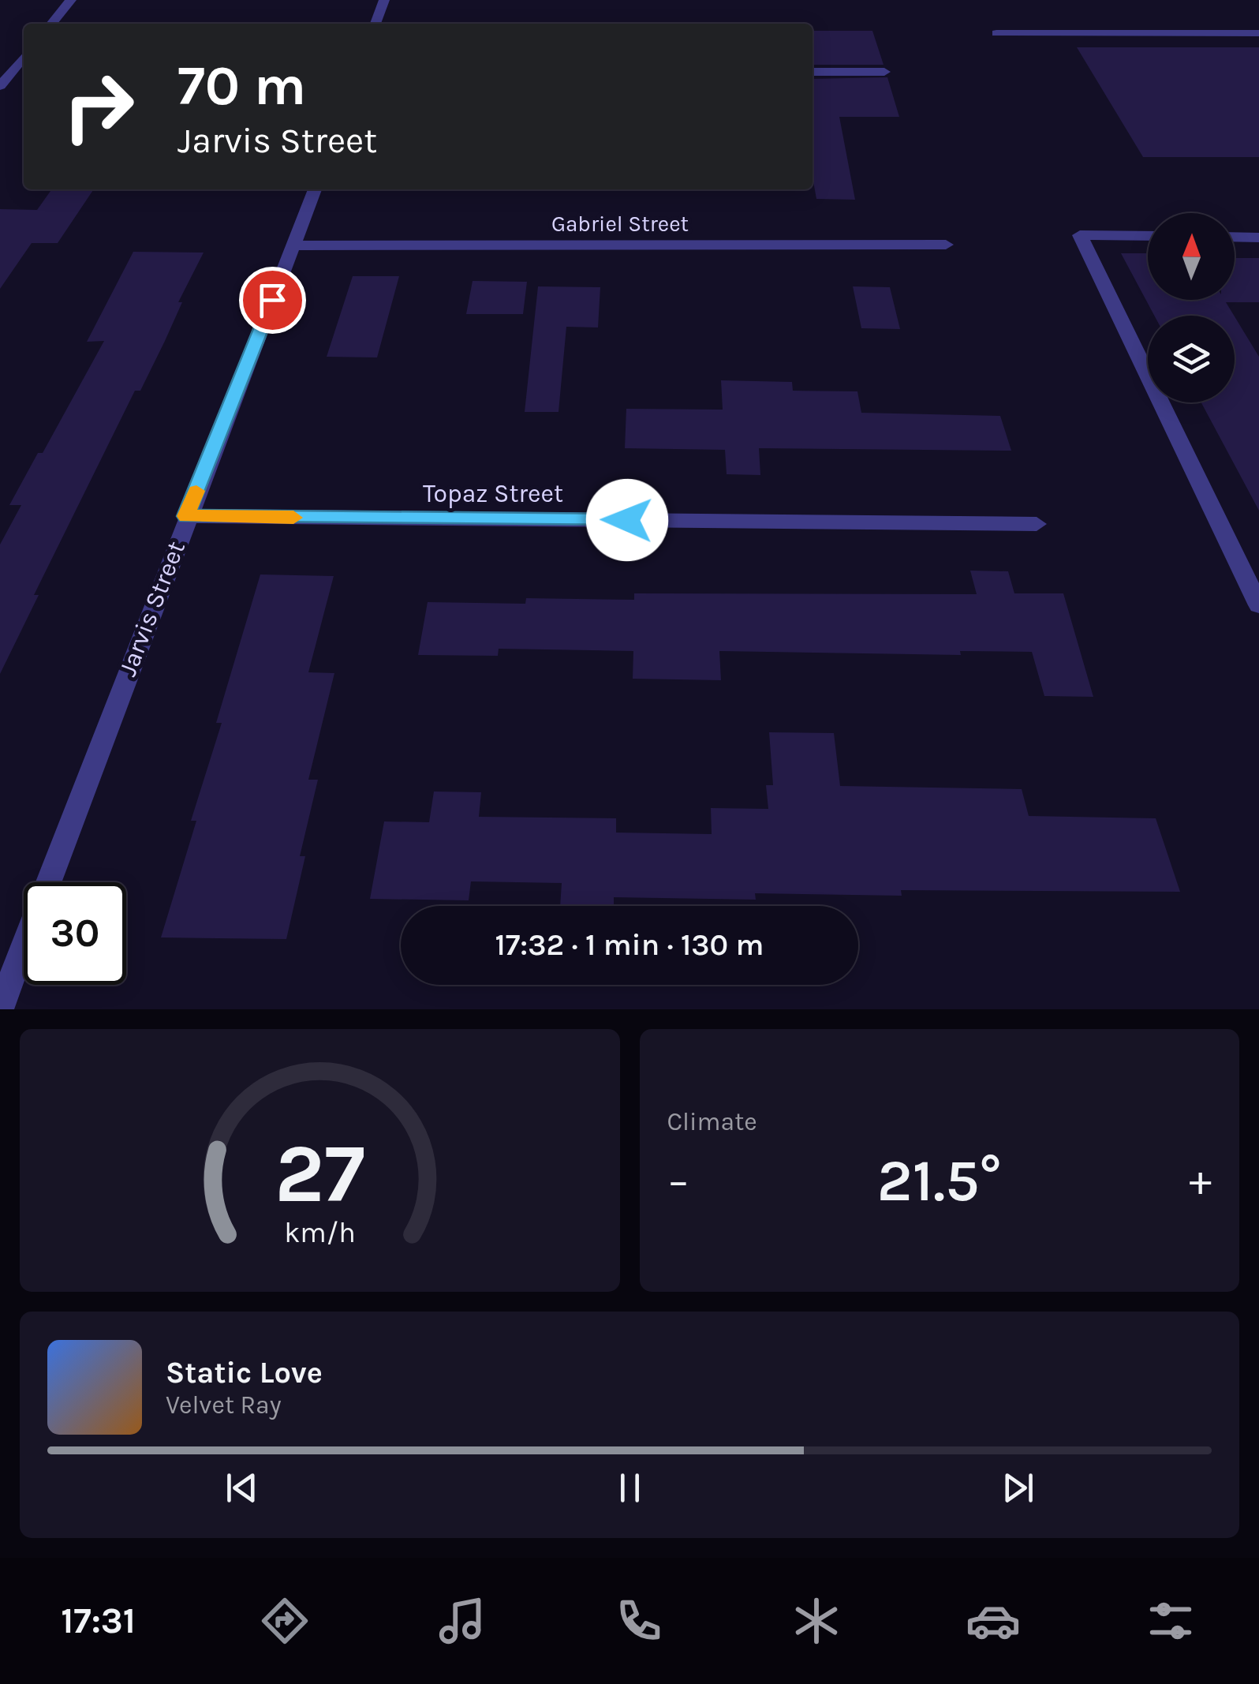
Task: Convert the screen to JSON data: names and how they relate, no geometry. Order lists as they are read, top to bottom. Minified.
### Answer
{"streets":{"street":["Gabriel Street","Topaz Street","Jarvis Street"]},"crossings":[["Gabriel Street","Jarvis Street"],["Topaz Street","Jarvis Street"]],"north":"top","page":{"turn":["70 m","Jarvis Street"],"limit":"30","trip":"17:32 · 1 min · 130 m","tile":"Climate","heat":["−","21.5°","+"],"song":["Static Love","Velvet Ray"],"tabs":"17:31","gauge":["27","km/h"]}}
